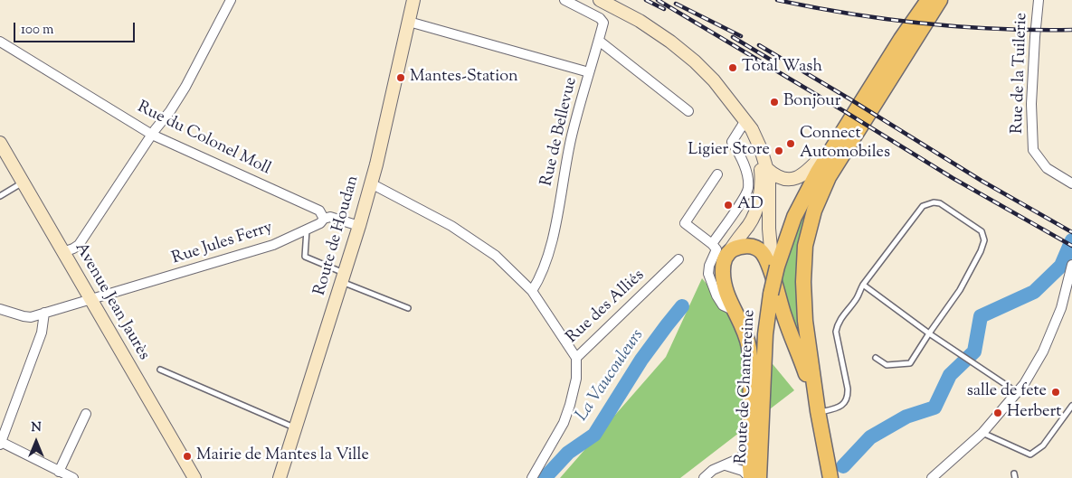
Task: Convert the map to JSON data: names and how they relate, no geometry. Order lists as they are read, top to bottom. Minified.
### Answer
{"streets":{"main road":["Route de Houdan","Avenue Jean Jaurès","Route de Chantereine"],"street":["Rue de la Tuilerie","Rue de Bellevue","Rue du Colonel Moll","Rue Jules Ferry","Rue des Alliés"]},"crossings":[["Rue de Bellevue","Rue des Alliés"],["Rue du Colonel Moll","Rue Jules Ferry"],["Route de Houdan","Rue des Alliés"],["Rue Jules Ferry","Avenue Jean Jaurès"]],"water":["La Vaucouleurs"],"places":["Total Wash","Mantes-Station","Bonjour","Connect Automobiles","Ligier Store","AD","salle de fete","Herbert","Mairie de Mantes la Ville"],"scale_bar":"100 m","north":"top"}
